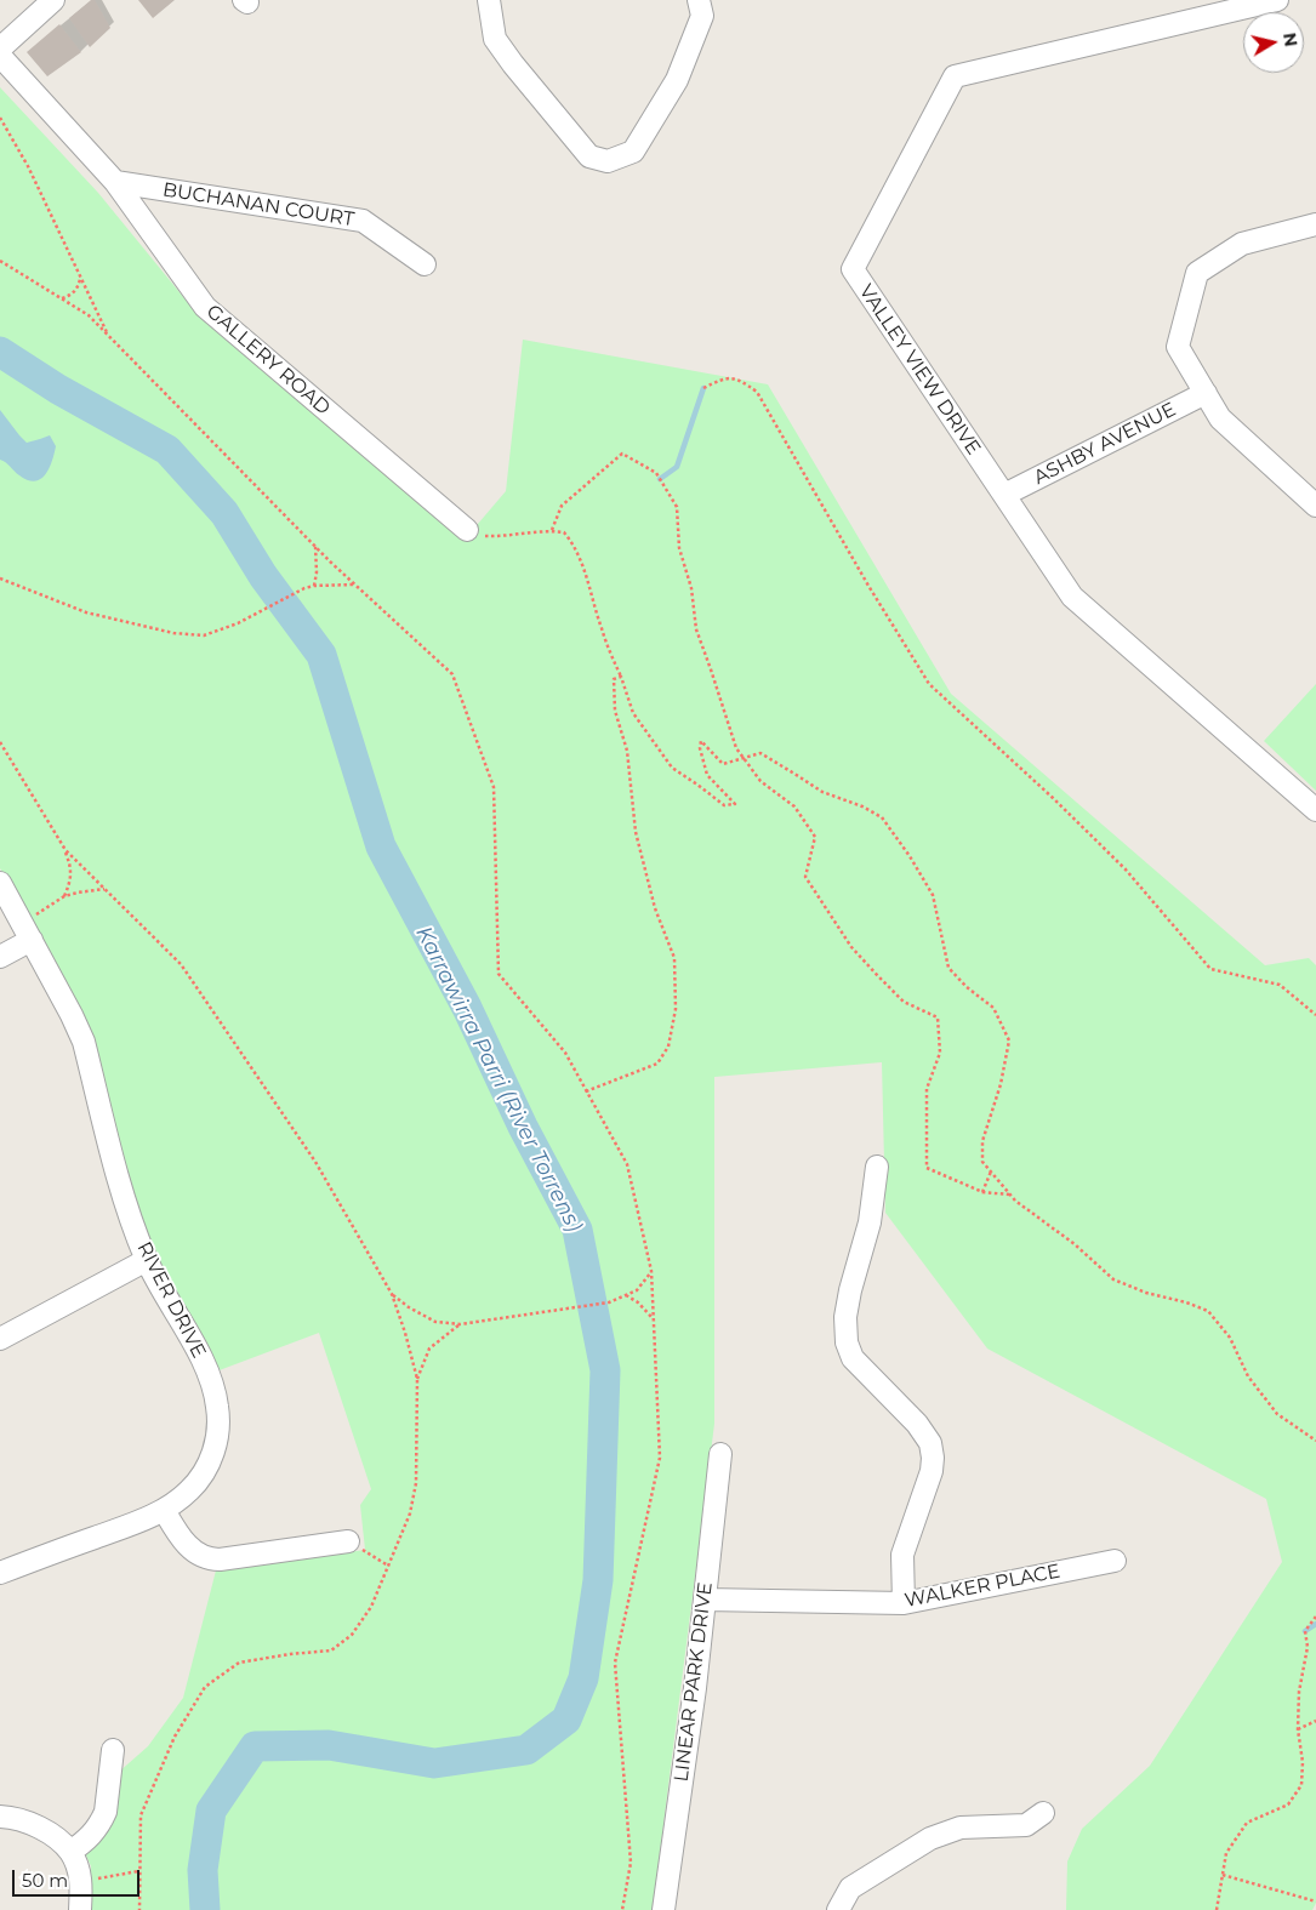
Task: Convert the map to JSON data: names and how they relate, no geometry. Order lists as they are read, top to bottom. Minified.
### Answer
{"streets":{"street":["BUCHANAN COURT","GALLERY ROAD","VALLEY VIEW DRIVE","ASHBY AVENUE","RIVER DRIVE","WALKER PLACE","LINEAR PARK DRIVE"]},"crossings":[["BUCHANAN COURT","GALLERY ROAD"],["VALLEY VIEW DRIVE","ASHBY AVENUE"],["WALKER PLACE","LINEAR PARK DRIVE"]],"water":["Karrawirra Parri (River Torrens)"],"scale_bar":"50 m","north":"right"}
